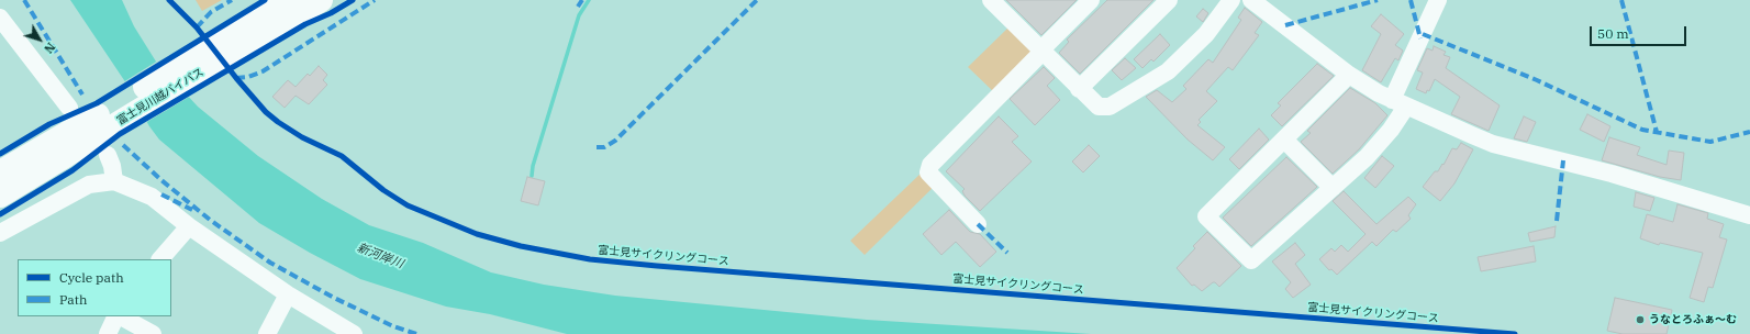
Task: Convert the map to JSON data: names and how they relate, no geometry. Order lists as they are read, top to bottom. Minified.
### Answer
{"streets":{"highway":["富士見川越バイパス"],"cycle path":["富士見サイクリングコース"]},"water":["新河岸川"],"places":["うなとろふぁ〜む"],"legend":["Cycle path","Path"],"scale_bar":"50 m","north":"bottom right"}
